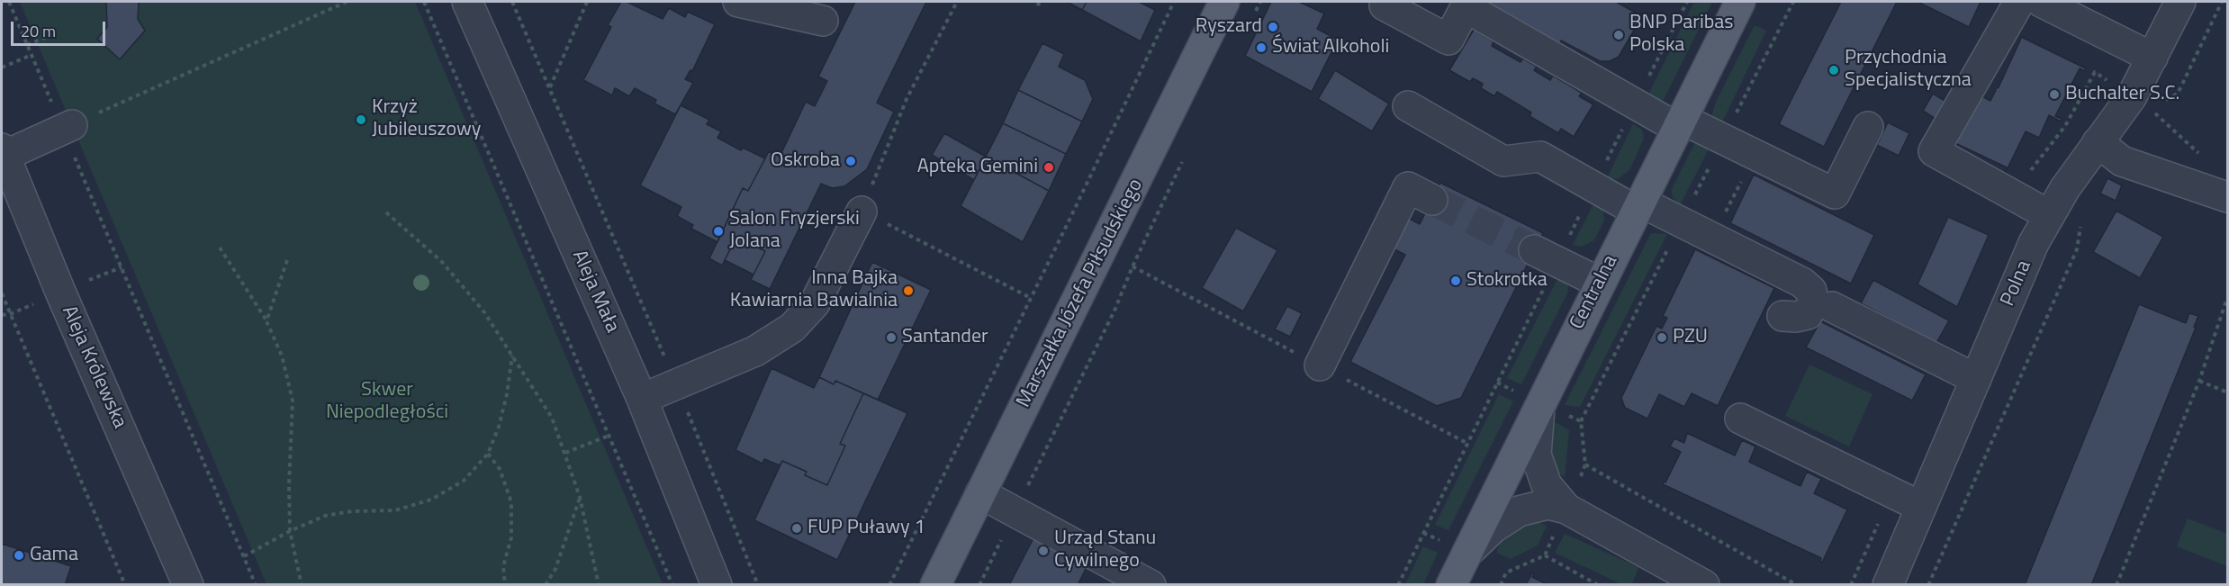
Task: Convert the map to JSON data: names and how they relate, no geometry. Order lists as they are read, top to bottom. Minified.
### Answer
{"streets":{"main road":["Centralna","Marszałka Józefa Piłsudskiego"],"street":["Polna","Aleja Mała","Aleja Królewska"]},"parks":["Skwer Niepodległości"],"places":["Ryszard","BNP Paribas Polska","Świat Alkoholi","Przychodnia Specjalistyczna","Buchalter S.C.","Krzyż Jubileuszowy","Oskroba","Apteka Gemini","Salon Fryzjerski Jolana","Stokrotka","Inna Bajka Kawiarnia Bawialnia","Santander","PZU","FUP Puławy 1","Urząd Stanu Cywilnego","Gama"],"scale_bar":"20 m"}
